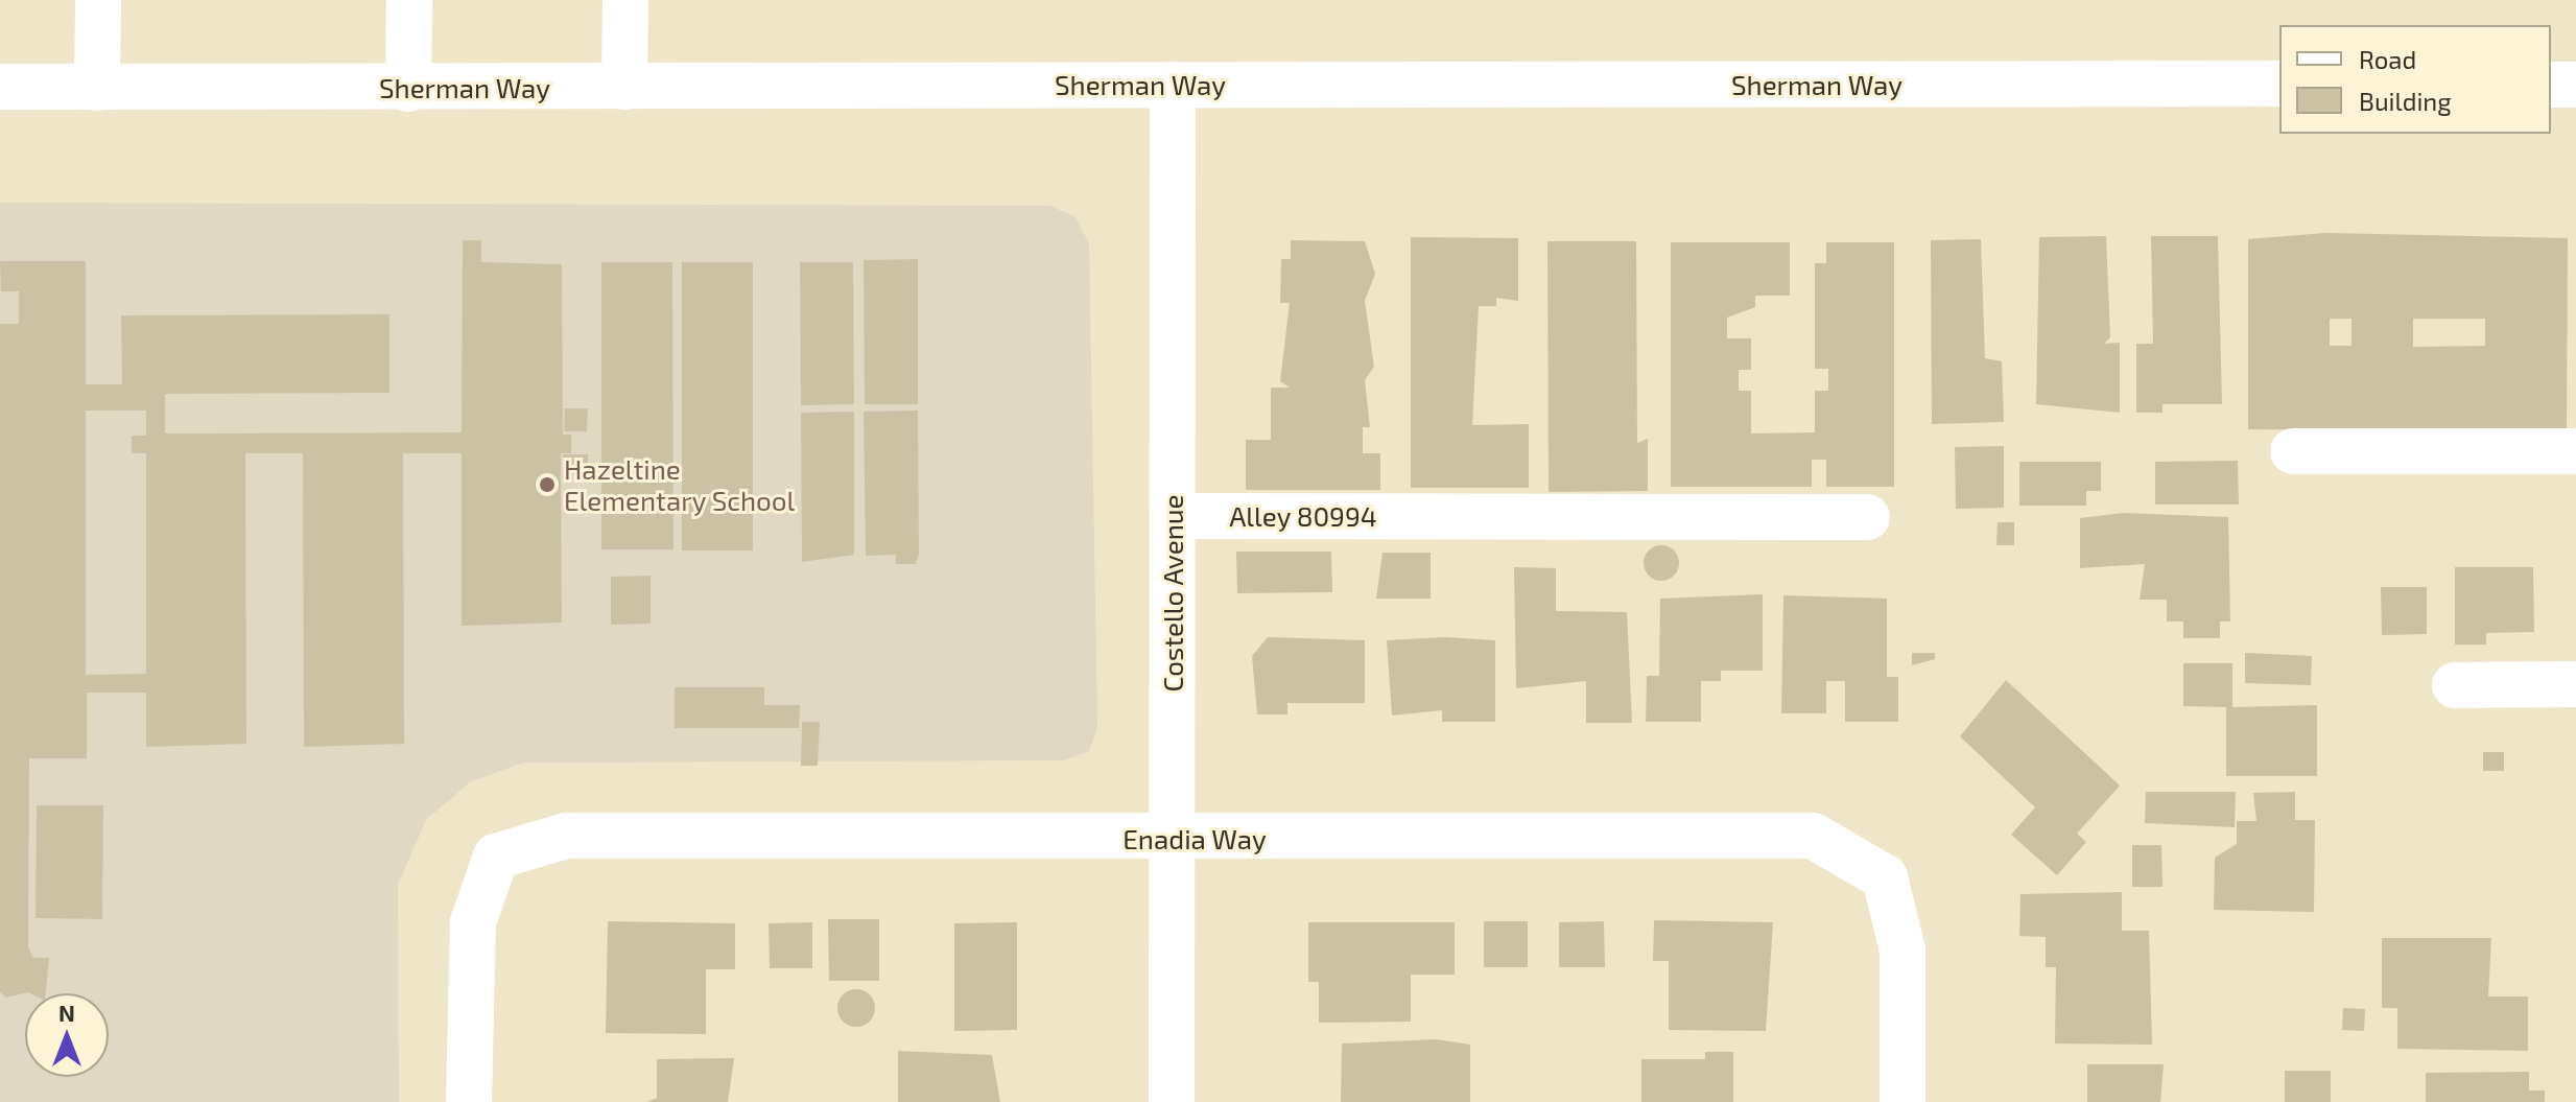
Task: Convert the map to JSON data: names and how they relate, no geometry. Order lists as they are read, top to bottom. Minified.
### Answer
{"streets":{"street":["Sherman Way","Alley 80994","Costello Avenue","Enadia Way"]},"crossings":[["Sherman Way","Costello Avenue"],["Alley 80994","Costello Avenue"],["Costello Avenue","Enadia Way"]],"places":["Hazeltine Elementary School"],"legend":["Road","Building"],"north":"top"}
